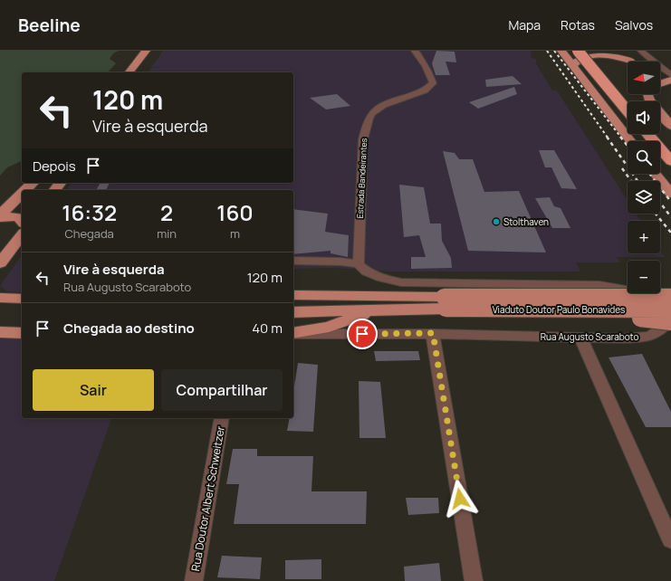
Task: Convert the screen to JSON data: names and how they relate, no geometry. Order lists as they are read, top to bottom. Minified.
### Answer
{"streets":{"main road":["Viaduto Doutor Paulo Bonavides"],"street":["Estrada Bandeirantes","Rua Augusto Scaraboto","Rua Doutor Albert Schweitzer"]},"crossings":[["Estrada Bandeirantes","Rua Augusto Scaraboto"]],"places":["Stolthaven"],"north":"left","page":{"header":"Beeline","nav":["Mapa","Rotas","Salvos"],"map_buttons":["+","−"],"turn":["120 m","Vire à esquerda"],"then":"Depois","eta":["16:32","Chegada","2","min","160","m"],"list":[{"name":"Vire à esquerda","note":"Rua Augusto Scaraboto","value":"120 m"},{"name":"Chegada ao destino","value":"40 m"}],"buttons":["Sair","Compartilhar"]}}
